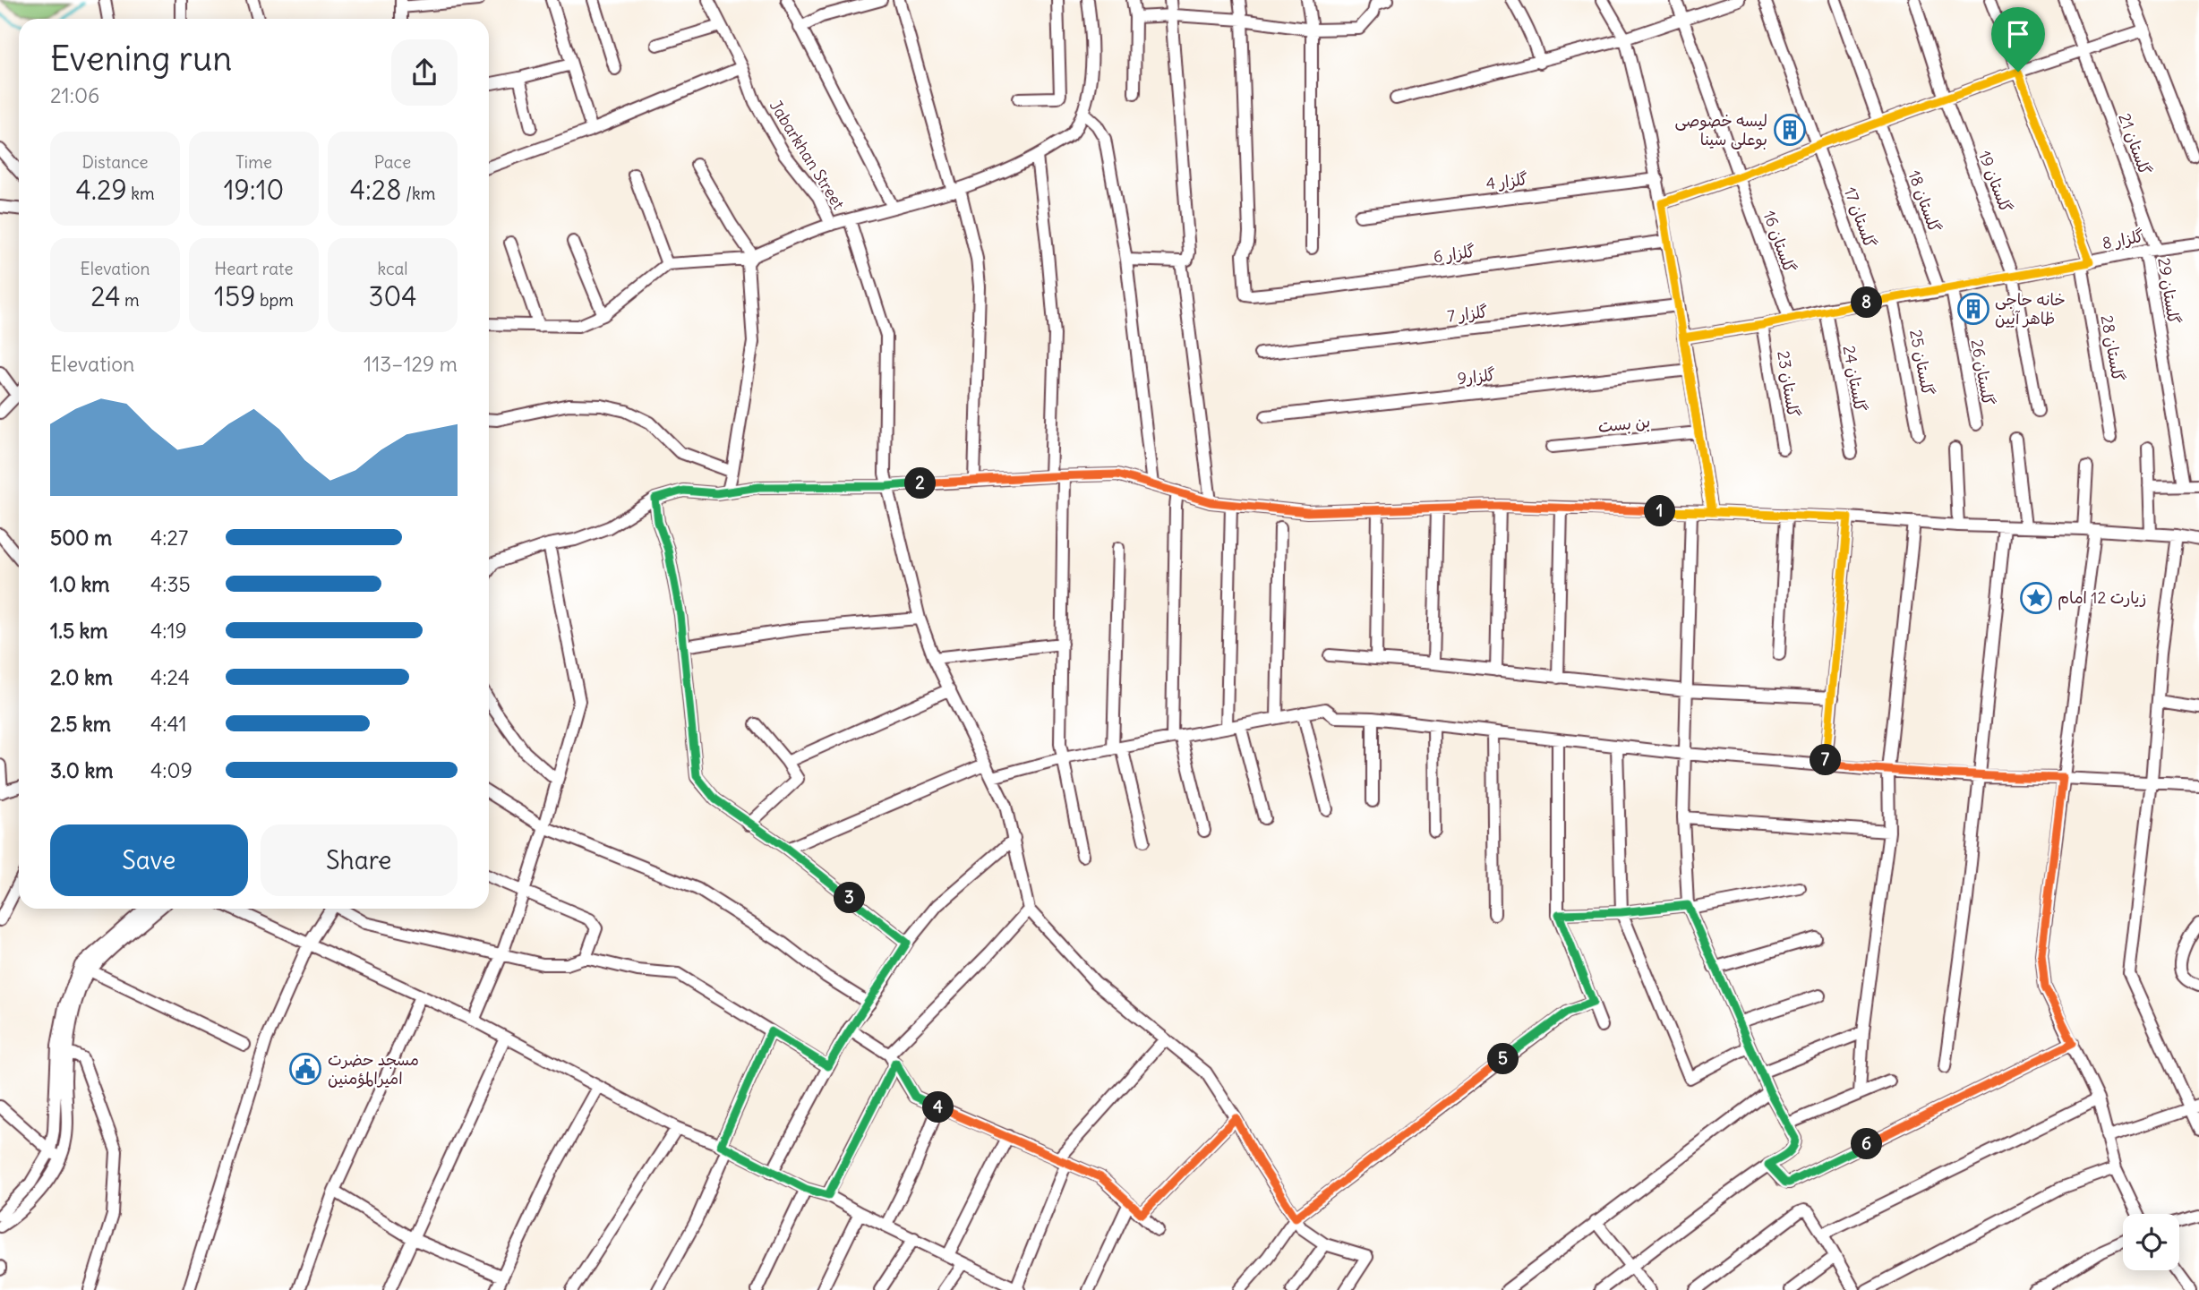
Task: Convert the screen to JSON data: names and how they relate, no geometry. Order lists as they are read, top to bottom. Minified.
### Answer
{"streets":{"street":["گلستان 21","Jabarkhan Street","گلزار 4","گلستان 19","گلستان 18","گلستان 17","گلزار 8","گلستان 16","گلزار 6","گلستان 29","گلزار 7","گلستان 28","گلستان 25","گلستان 26","گلزار9","گلستان 24","گلستان 23","بن بست"]},"crossings":[["گلستان 21","گلزار 8"],["گلستان 21","گلستان 29"],["گلستان 19","گلزار 8"],["گلستان 18","گلزار 8"],["گلستان 17","گلزار 8"],["گلزار 8","گلستان 16"],["گلزار 8","گلستان 29"],["گلزار 8","گلستان 28"],["گلزار 8","گلستان 25"],["گلزار 8","گلستان 26"],["گلزار 8","گلستان 24"],["گلزار 8","گلستان 23"]],"places":{"building":["لیسه خصوصی بوعلی سینا","خانه حاجی ظاهر آیین"],"place":["زیارت 12 امام"],"public building":["مسجد حضرت امیرالمؤمنین"]},"page":{"heading":["Evening run","21:06"],"stats":[["Distance","4.29 km"],["Time","19:10"],["Pace","4:28 /km"],["Elevation","24 m"],["Heart rate","159 bpm"],["kcal","304"]],"pins":["8","2","1","7","3","5","4","6"],"chart":["Elevation","113–129 m"],"list":[{"name":"500 m","note":"4:27"},{"name":"1.0 km","note":"4:35"},{"name":"1.5 km","note":"4:19"},{"name":"2.0 km","note":"4:24"},{"name":"2.5 km","note":"4:41"},{"name":"3.0 km","note":"4:09"}],"buttons":["Save","Share"]}}
